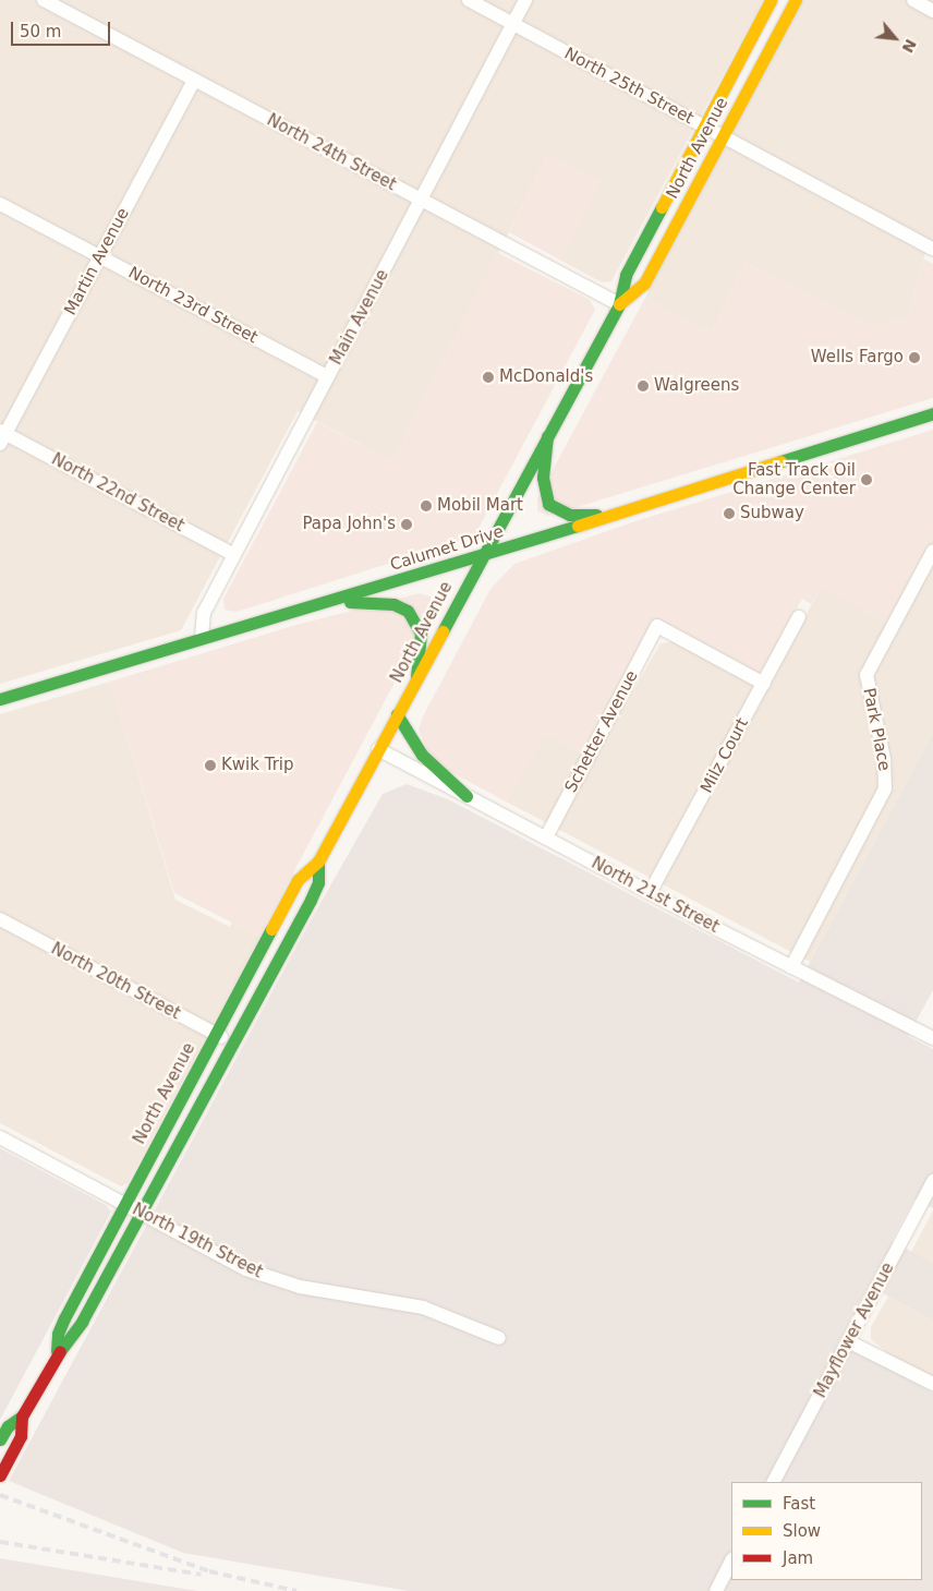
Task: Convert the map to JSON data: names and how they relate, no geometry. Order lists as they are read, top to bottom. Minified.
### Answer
{"streets":{"main road":["North Avenue","Calumet Drive"],"street":["North 25th Street","North 24th Street","Martin Avenue","North 23rd Street","Main Avenue","North 22nd Street","Park Place","Schetter Avenue","Milz Court","North 21st Street","North 20th Street","North 19th Street","Mayflower Avenue"]},"crossings":[["North 25th Street","North Avenue"],["North 25th Street","Main Avenue"],["North Avenue","North 24th Street"],["North Avenue","Calumet Drive"],["North Avenue","North 21st Street"],["North Avenue","North 20th Street"],["North Avenue","North 19th Street"],["North 24th Street","Martin Avenue"],["North 24th Street","Main Avenue"],["Martin Avenue","North 23rd Street"],["Martin Avenue","North 22nd Street"],["North 23rd Street","Main Avenue"],["Main Avenue","North 22nd Street"],["Main Avenue","Calumet Drive"],["Park Place","North 21st Street"],["Schetter Avenue","Milz Court"],["Schetter Avenue","North 21st Street"],["Milz Court","North 21st Street"]],"places":["Wells Fargo","McDonald's","Walgreens","Fast Track Oil Change Center","Mobil Mart","Subway","Papa John's","Kwik Trip"],"legend":["Fast","Slow","Jam"],"scale_bar":"50 m","north":"bottom right"}
